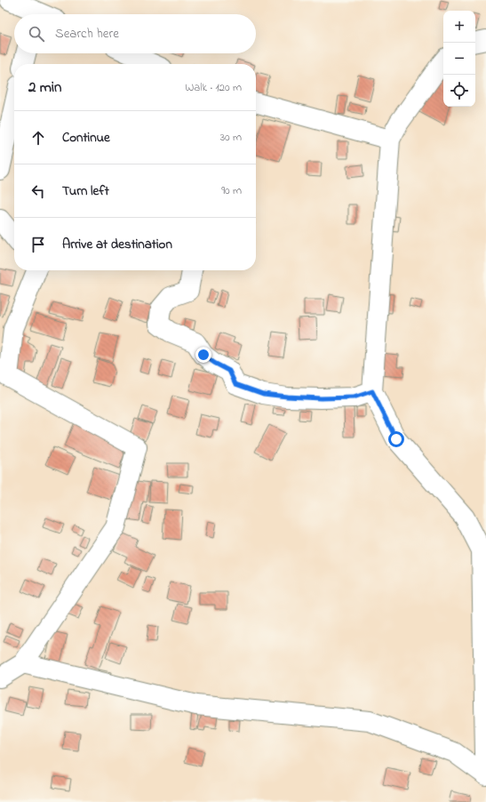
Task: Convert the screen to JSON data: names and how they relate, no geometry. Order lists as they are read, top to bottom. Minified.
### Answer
{"page":{"map_buttons":["+","−"],"search":"Search here","heading":["2 min","Walk · 120 m"],"list":[["Continue","30 m"],["Turn left","90 m"],"Arrive at destination"]}}
